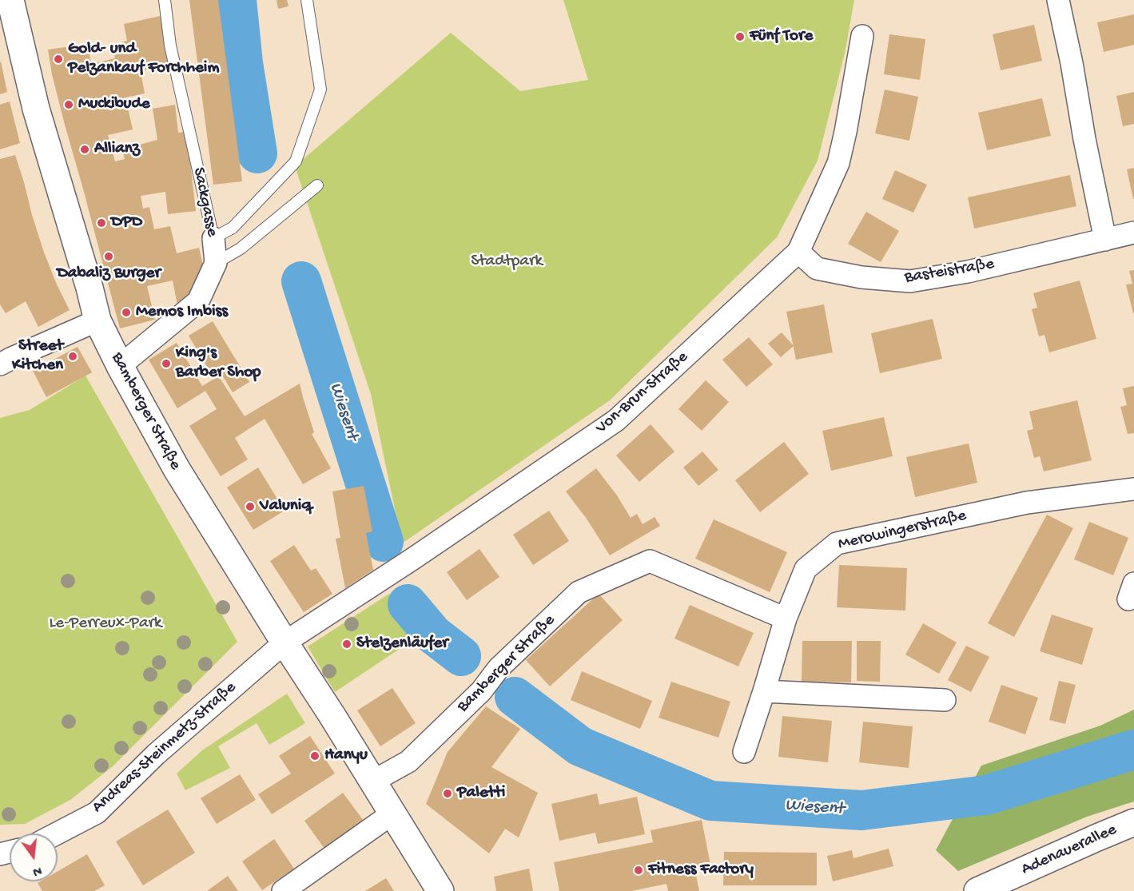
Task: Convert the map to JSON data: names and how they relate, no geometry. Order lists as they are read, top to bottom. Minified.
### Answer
{"streets":{"street":["Sackgasse","Basteistraße","Von-Brun-Straße","Bamberger Straße","Merowingerstraße","Andreas-Steinmetz-Straße","Adenauerallee"]},"crossings":[["Basteistraße","Von-Brun-Straße"],["Von-Brun-Straße","Bamberger Straße"],["Von-Brun-Straße","Andreas-Steinmetz-Straße"],["Bamberger Straße","Merowingerstraße"],["Bamberger Straße","Andreas-Steinmetz-Straße"]],"water":["Wiesent"],"parks":["Stadtpark","Le-Perreux-Park"],"places":["Fünf Tore","Gold- und Pelzankauf Forchheim","Muckibude","Allianz","DPD","Dabaliz Burger","Memos Imbiss","Street Kitchen","King's Barber Shop","Valuniq","Stelzenläufer","Hanyu","Paletti","Fitness Factory"],"north":"bottom"}
